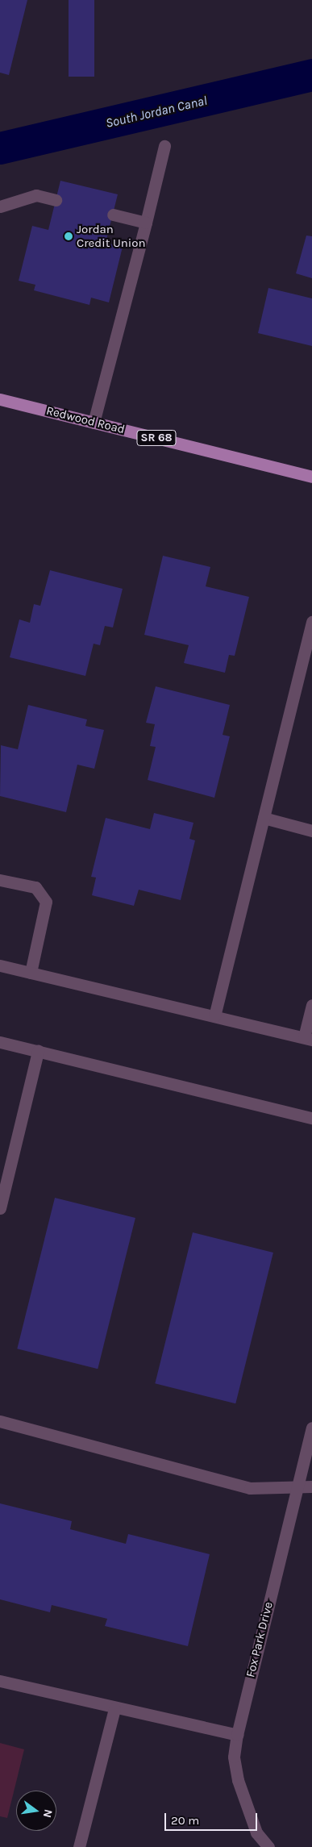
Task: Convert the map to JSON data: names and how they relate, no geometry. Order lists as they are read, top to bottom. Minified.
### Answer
{"streets":{"main road":["Redwood Road","SR 68"],"street":["Fox Park Drive"]},"water":["South Jordan Canal"],"places":["Jordan Credit Union"],"scale_bar":"20 m","north":"right"}
